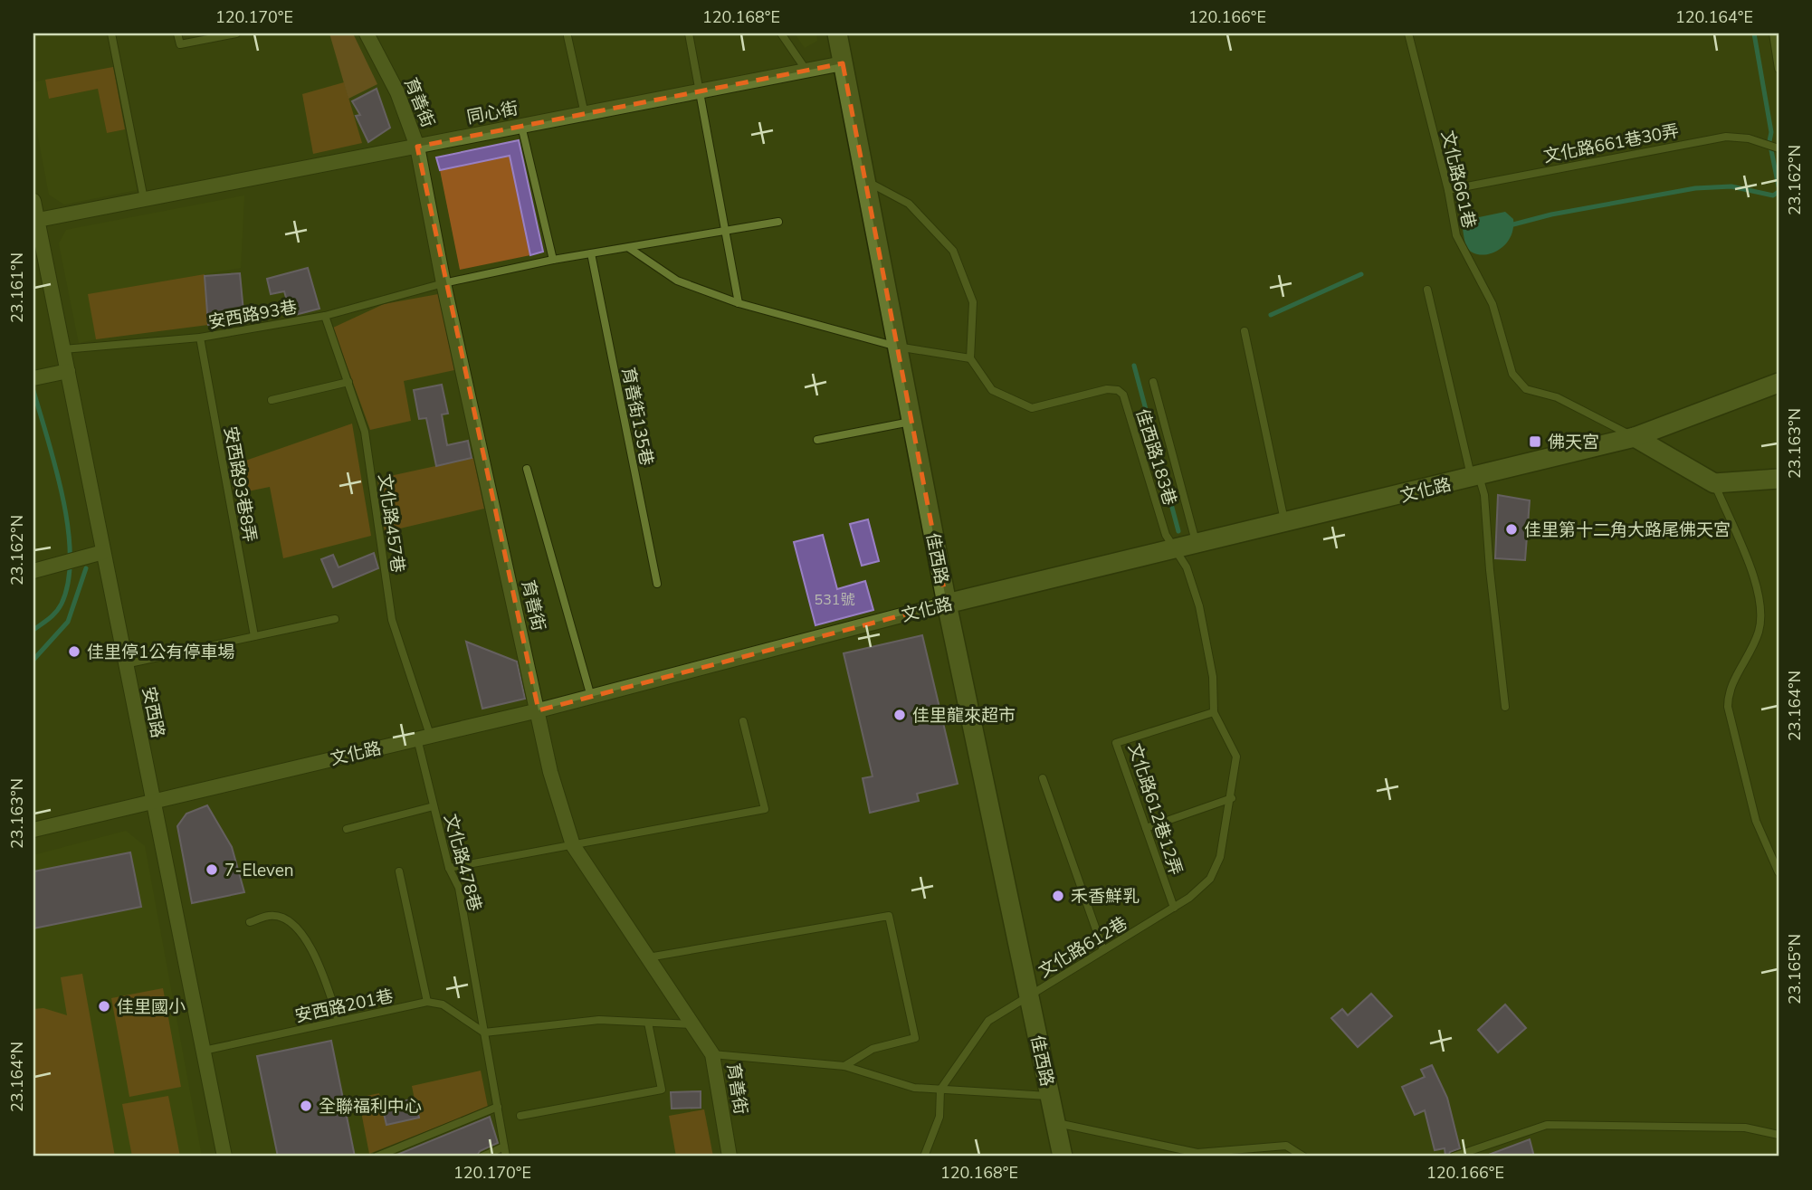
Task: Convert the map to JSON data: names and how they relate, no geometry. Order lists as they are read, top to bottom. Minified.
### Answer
{"streets":{"street":["育善街","同心街","文化路","佳西路","安西路"],"lane":["文化路661巷30弄","文化路661巷","安西路93巷","育善街135巷","佳西路183巷","安西路93巷8弄","文化路457巷","文化路612巷12弄","文化路478巷","文化路612巷","安西路201巷"]},"crossings":[["育善街","同心街"],["育善街","安西路93巷"],["育善街","文化路"],["同心街","佳西路"],["同心街","安西路"],["文化路661巷30弄","文化路661巷"],["文化路661巷","文化路"],["安西路93巷","安西路93巷8弄"],["安西路93巷","文化路457巷"],["安西路93巷","安西路"],["佳西路183巷","文化路"],["佳西路183巷","文化路612巷"],["文化路","文化路457巷"],["文化路","佳西路"],["文化路","安西路"],["文化路","文化路478巷"],["文化路","文化路612巷"],["文化路457巷","文化路478巷"],["佳西路","文化路612巷"],["安西路","安西路201巷"],["文化路612巷12弄","文化路612巷"]],"places":{"transit":["佛天宮"],"other":["佳里第十二角大路尾佛天宮","佳里停1公有停車場","佳里龍來超市","7-Eleven","禾香鮮乳","佳里國小","全聯福利中心"]},"house_numbers":["531號"],"coordinates":["120.170°E","120.168°E","120.166°E","120.164°E","23.162°N","23.161°N","23.163°N","23.164°N","23.165°N"]}
